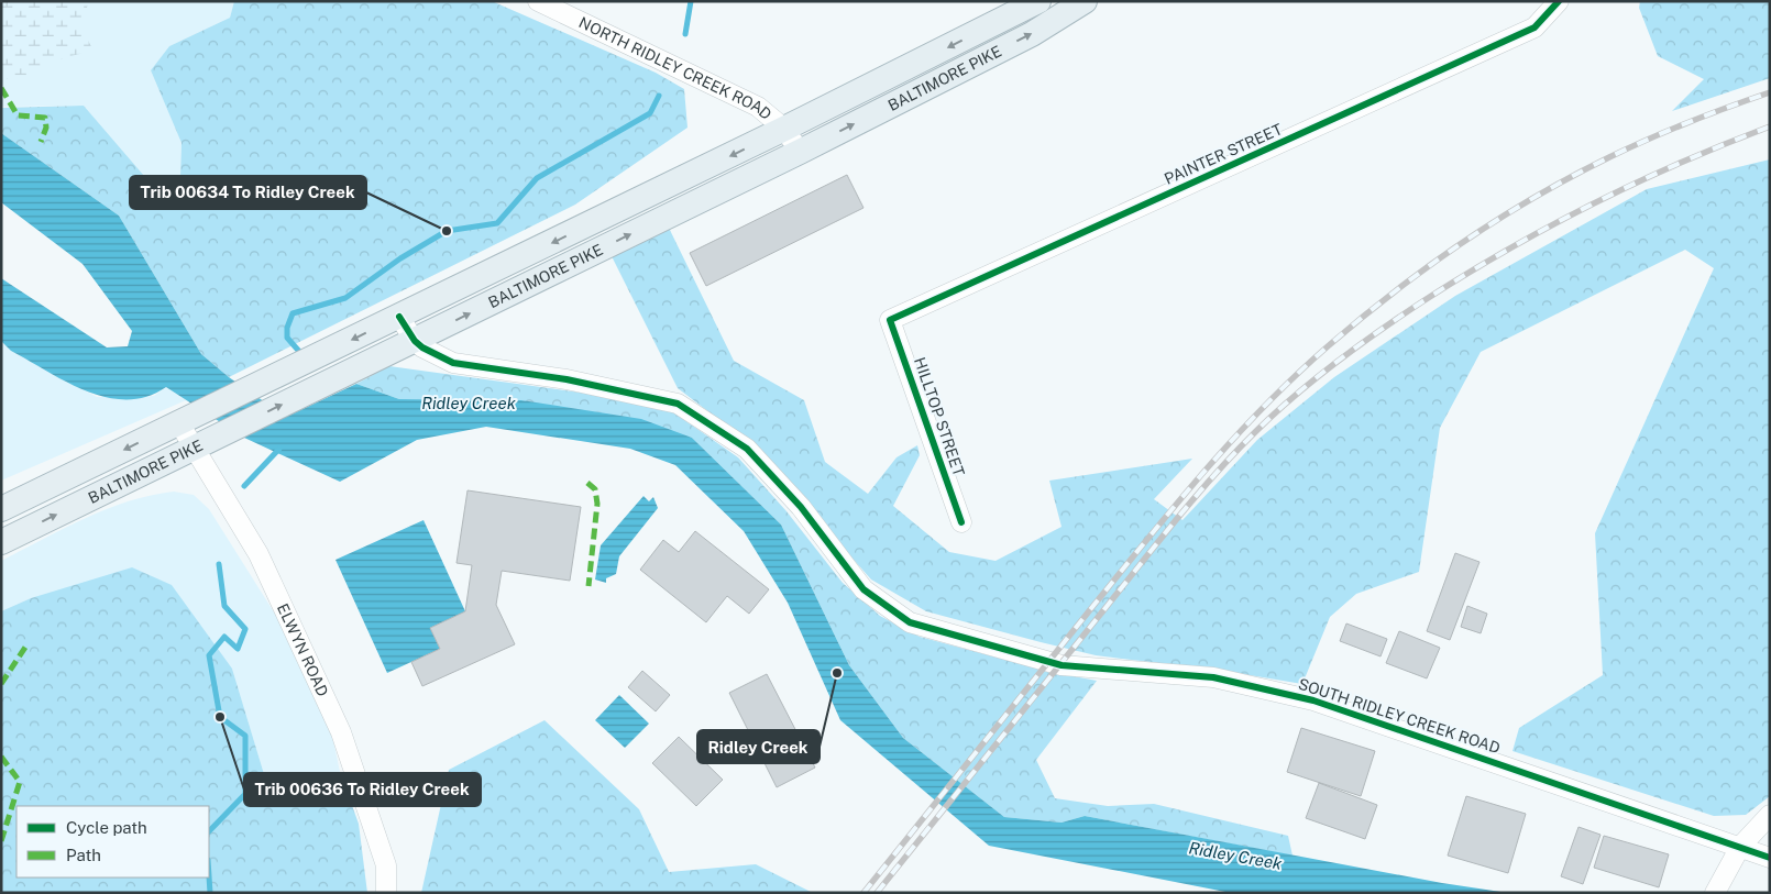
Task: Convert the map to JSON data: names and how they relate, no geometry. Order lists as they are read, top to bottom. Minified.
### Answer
{"streets":{"main road":["BALTIMORE PIKE"],"street":["NORTH RIDLEY CREEK ROAD","PAINTER STREET","HILLTOP STREET","ELWYN ROAD","SOUTH RIDLEY CREEK ROAD"]},"crossings":[["NORTH RIDLEY CREEK ROAD","BALTIMORE PIKE"],["BALTIMORE PIKE","ELWYN ROAD"],["BALTIMORE PIKE","SOUTH RIDLEY CREEK ROAD"],["PAINTER STREET","HILLTOP STREET"]],"water":["Ridley Creek"],"places":["Trib 00634 To Ridley Creek","Ridley Creek","Trib 00636 To Ridley Creek"],"legend":["Cycle path","Path"]}
